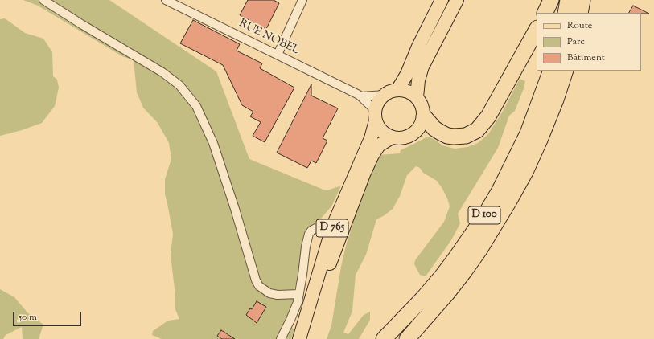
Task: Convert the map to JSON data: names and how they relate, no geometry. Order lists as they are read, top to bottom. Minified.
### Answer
{"streets":{"highway":["D 100"],"main road":["D 765"],"street":["RUE NOBEL"]},"crossings":[["RUE NOBEL","D 765"]],"legend":["Route","Parc","Bâtiment"],"scale_bar":"50 m"}
